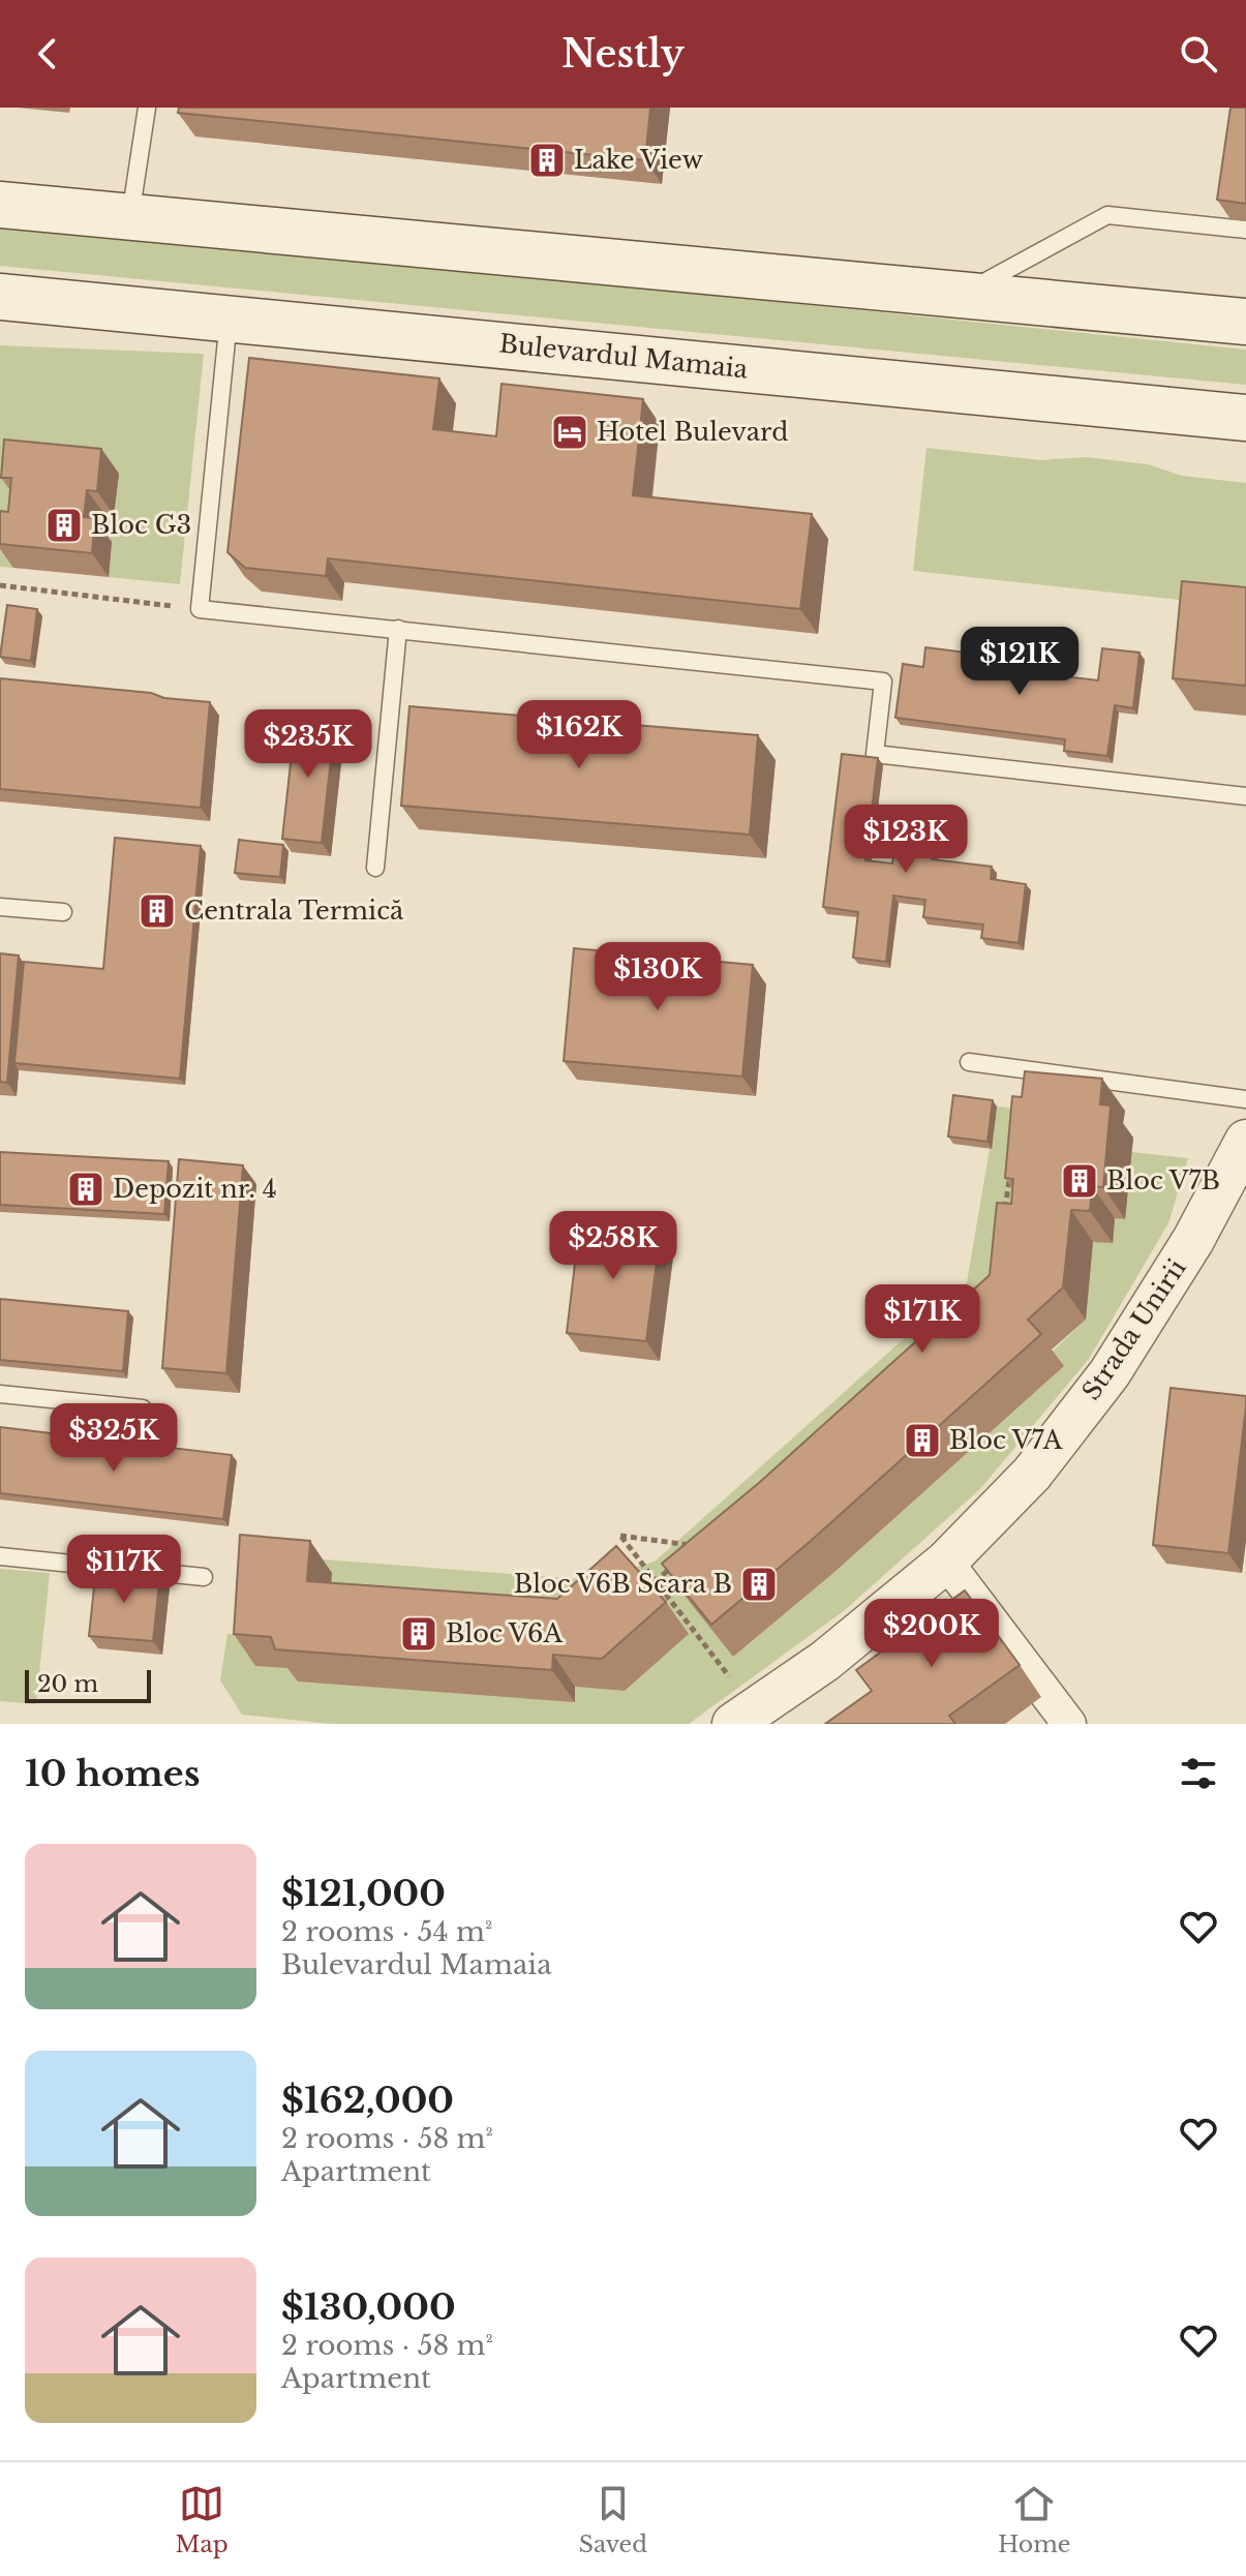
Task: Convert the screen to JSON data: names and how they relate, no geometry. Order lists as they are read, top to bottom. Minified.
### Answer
{"streets":{"main road":["Bulevardul Mamaia"],"street":["Strada Unirii"]},"places":{"building":["Lake View","Bloc G3","Centrala Termică","Bloc V7B","Depozit nr. 4","Bloc V7A","Bloc V6B Scara B","Bloc V6A"],"hotel":["Hotel Bulevard"]},"scale_bar":"20 m","page":{"header":"Nestly","price":["$121K","$162K","$235K","$123K","$130K","$258K","$171K","$325K","$117K","$200K"],"scale":"20 m","heading":"10 homes","list":[{"name":"$121,000","note":"2 rooms · 54 m² · Bulevardul Mamaia"},{"name":"$162,000","note":"2 rooms · 58 m² · Apartment"},{"name":"$130,000","note":"2 rooms · 58 m² · Apartment"}],"tabs":["Map","Saved","Home"]}}
